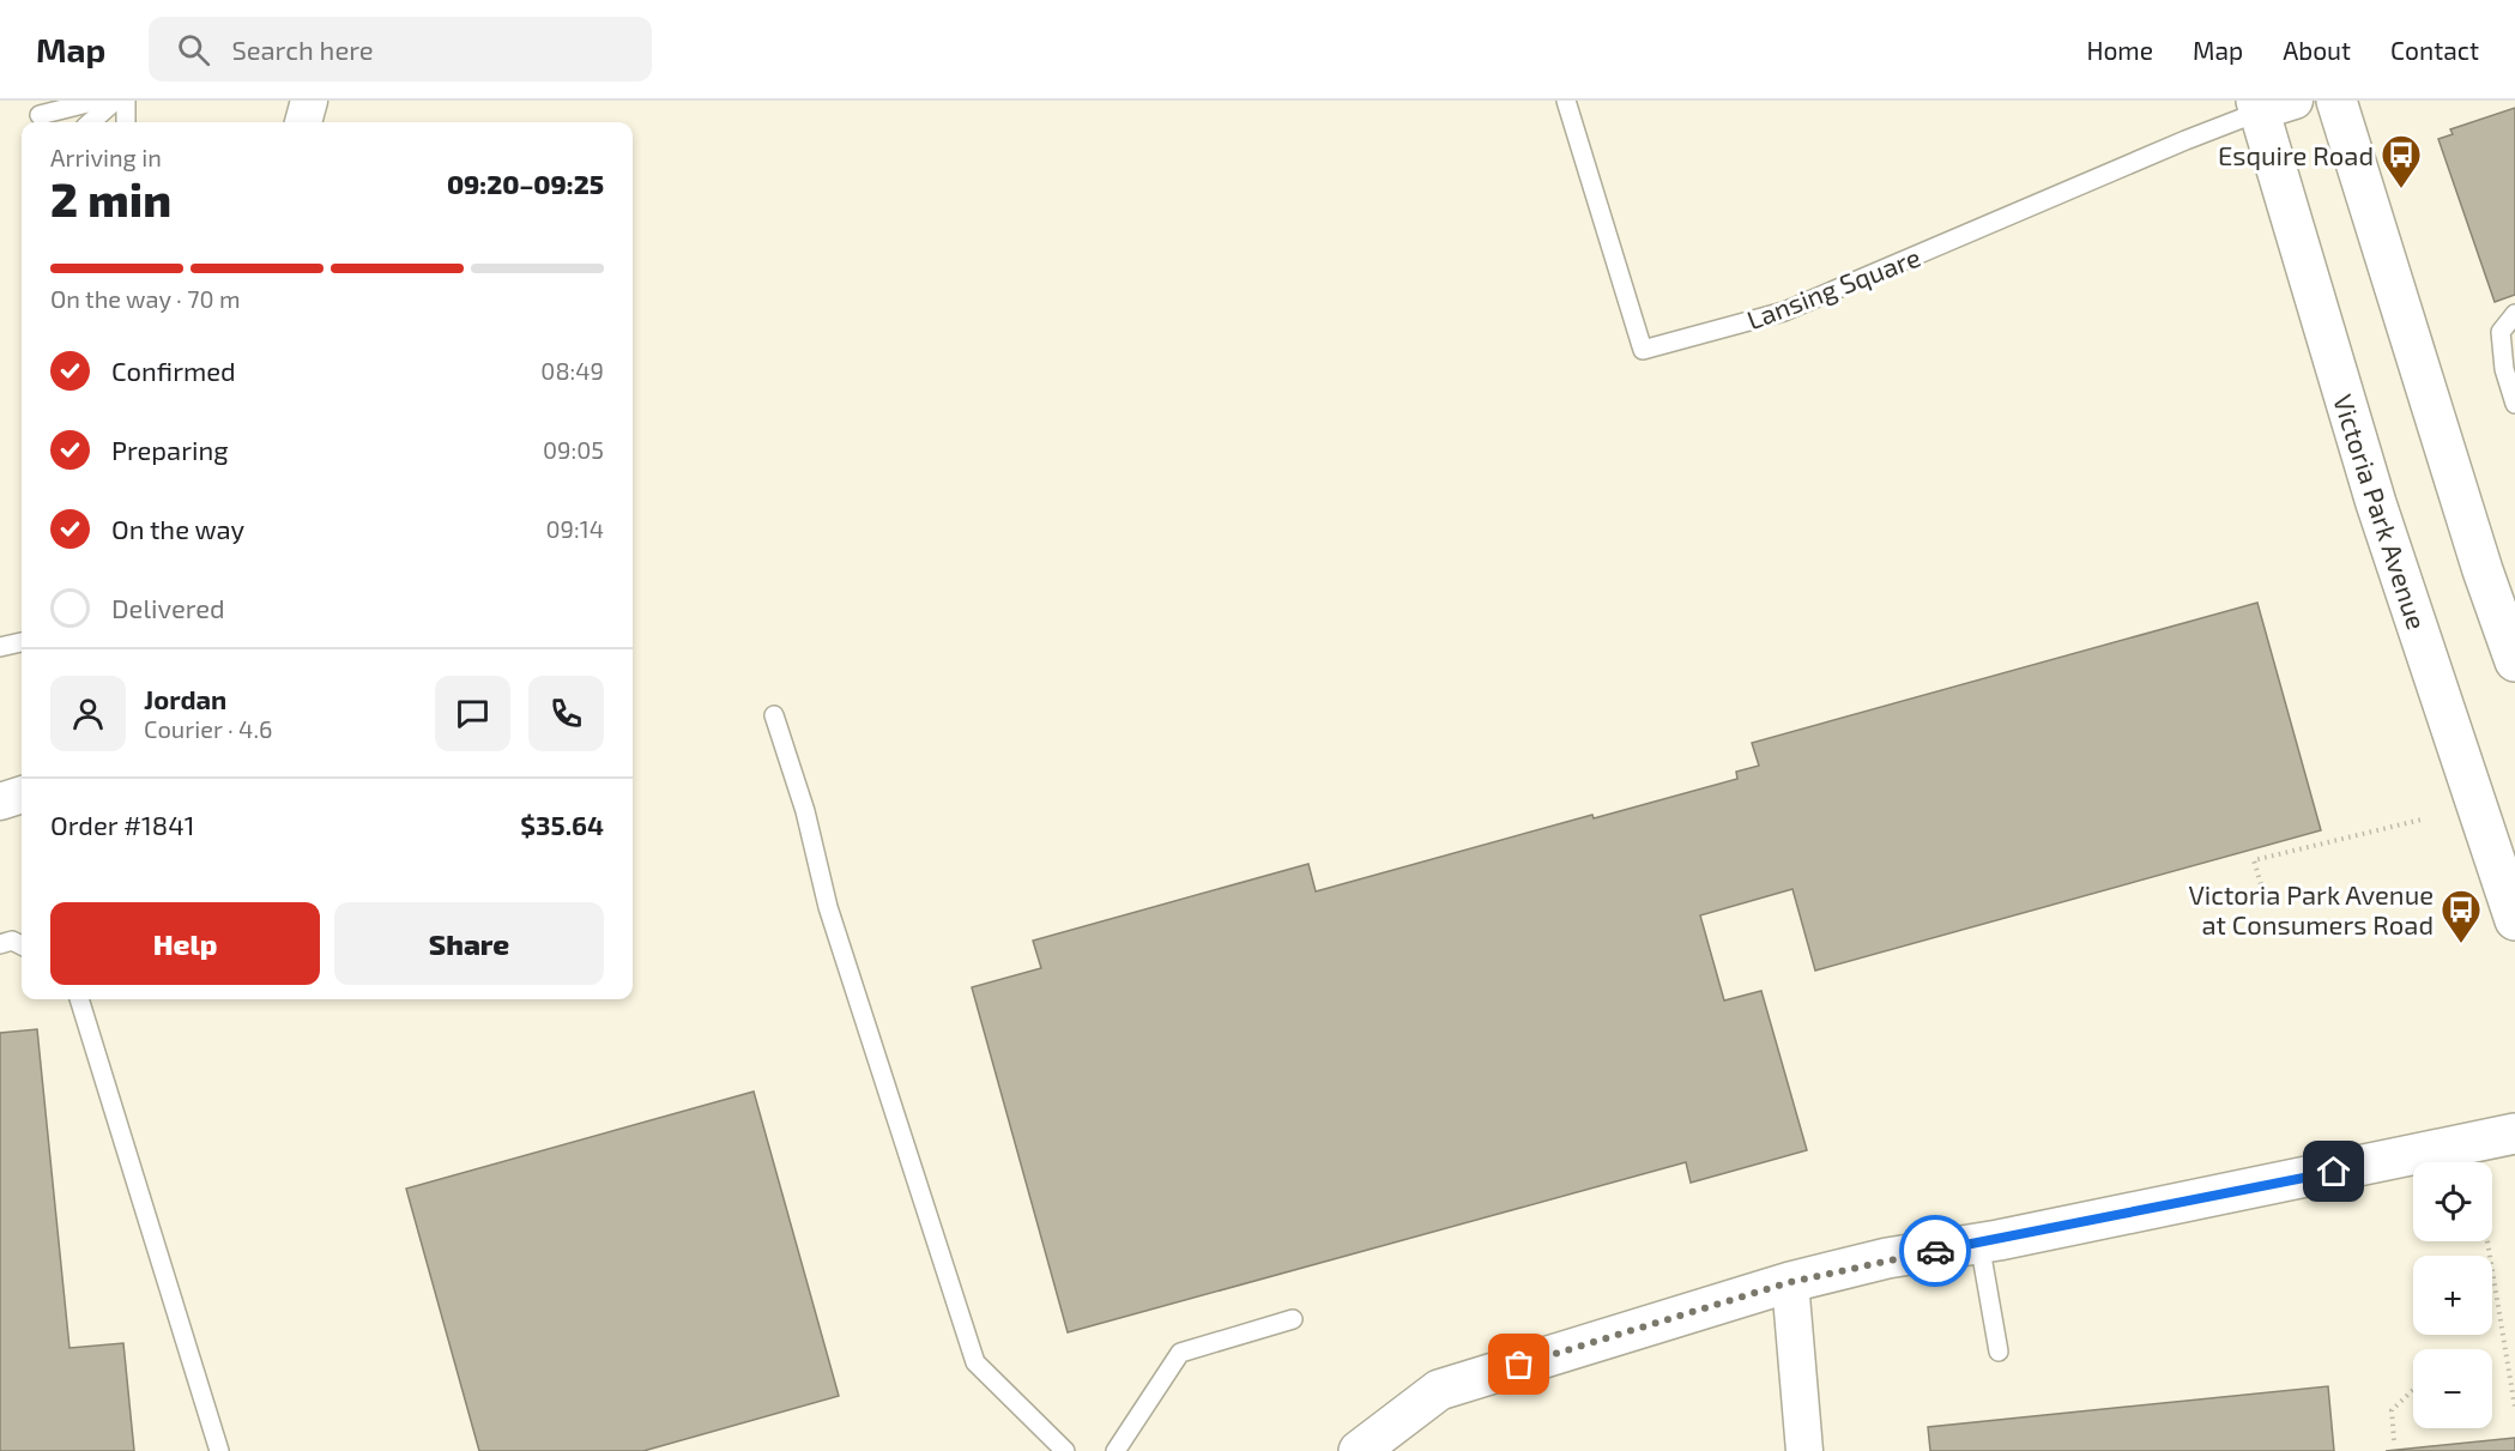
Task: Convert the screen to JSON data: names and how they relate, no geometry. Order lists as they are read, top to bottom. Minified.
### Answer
{"streets":{"main road":["Victoria Park Avenue"],"lane":["Lansing Square"]},"crossings":[["Lansing Square","Victoria Park Avenue"]],"places":{"bus stop":["Esquire Road","Victoria Park Avenue at Consumers Road"]},"page":{"header":"Map","search":"Search here","nav":["Home","Map","About","Contact"],"heading":["2 min","Arriving in","09:20–09:25"],"panel":["Jordan","Courier · 4.6","Order #1841","$35.64"],"bar":"On the way · 70 m","list":[["Confirmed","08:49"],["Preparing","09:05"],["On the way","09:14"],"Delivered"],"buttons":["Help","Share"],"map_buttons":["+","−"]}}
